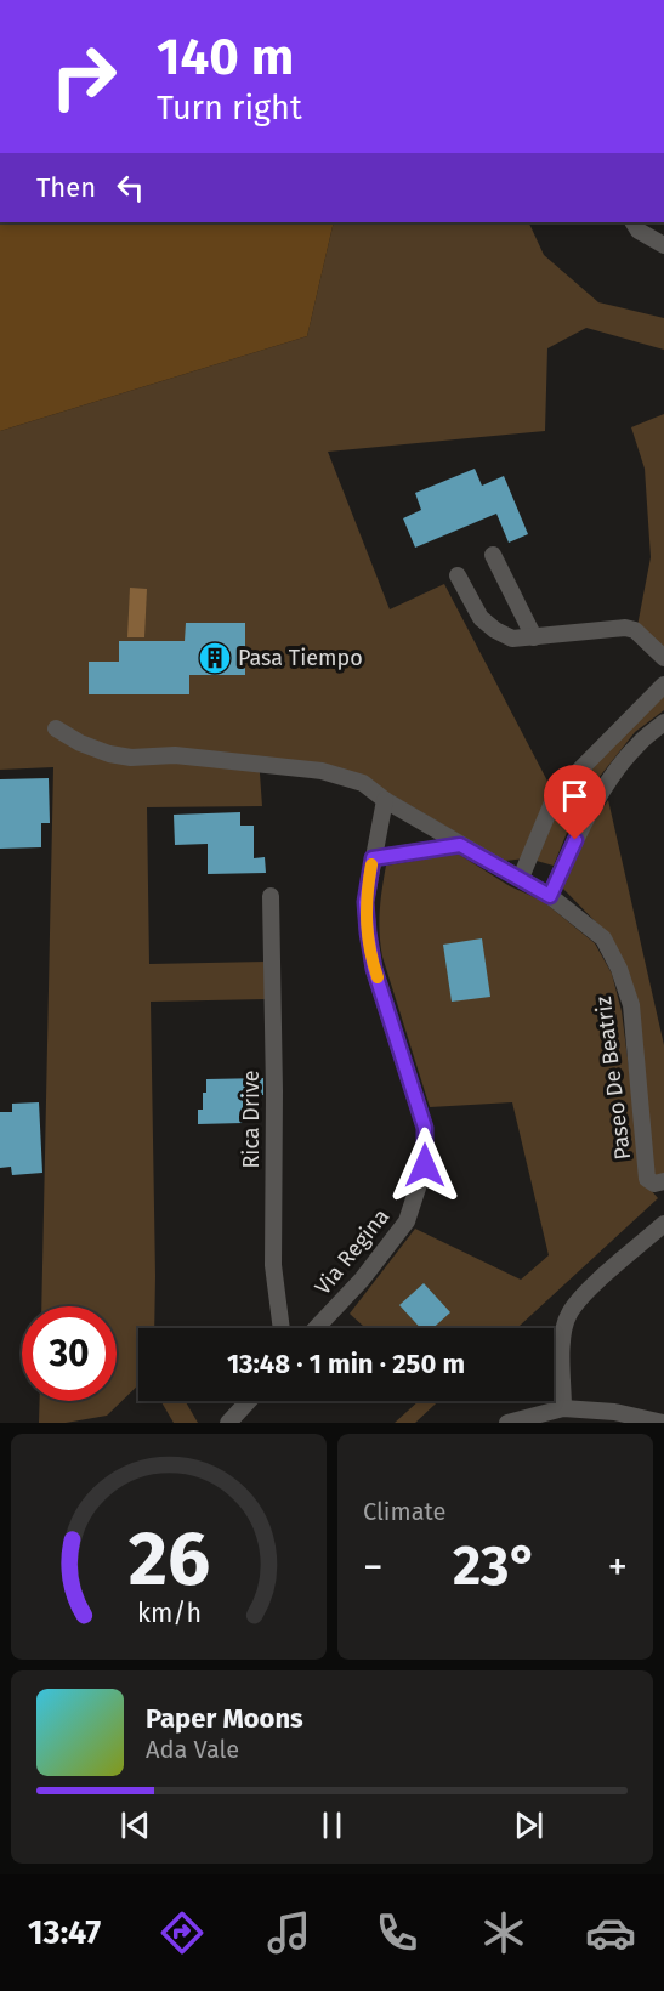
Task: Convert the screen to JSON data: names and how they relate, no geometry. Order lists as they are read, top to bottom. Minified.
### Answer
{"streets":{"street":["Paseo De Beatriz","Rica Drive","Via Regina"]},"places":{"building":["Pasa Tiempo"]},"page":{"turn":["140 m","Turn right"],"then":"Then","limit":"30","trip":"13:48 · 1 min · 250 m","tile":"Climate","heat":["−","23°","+"],"song":["Paper Moons","Ada Vale"],"tabs":"13:47","gauge":["26","km/h"]}}
